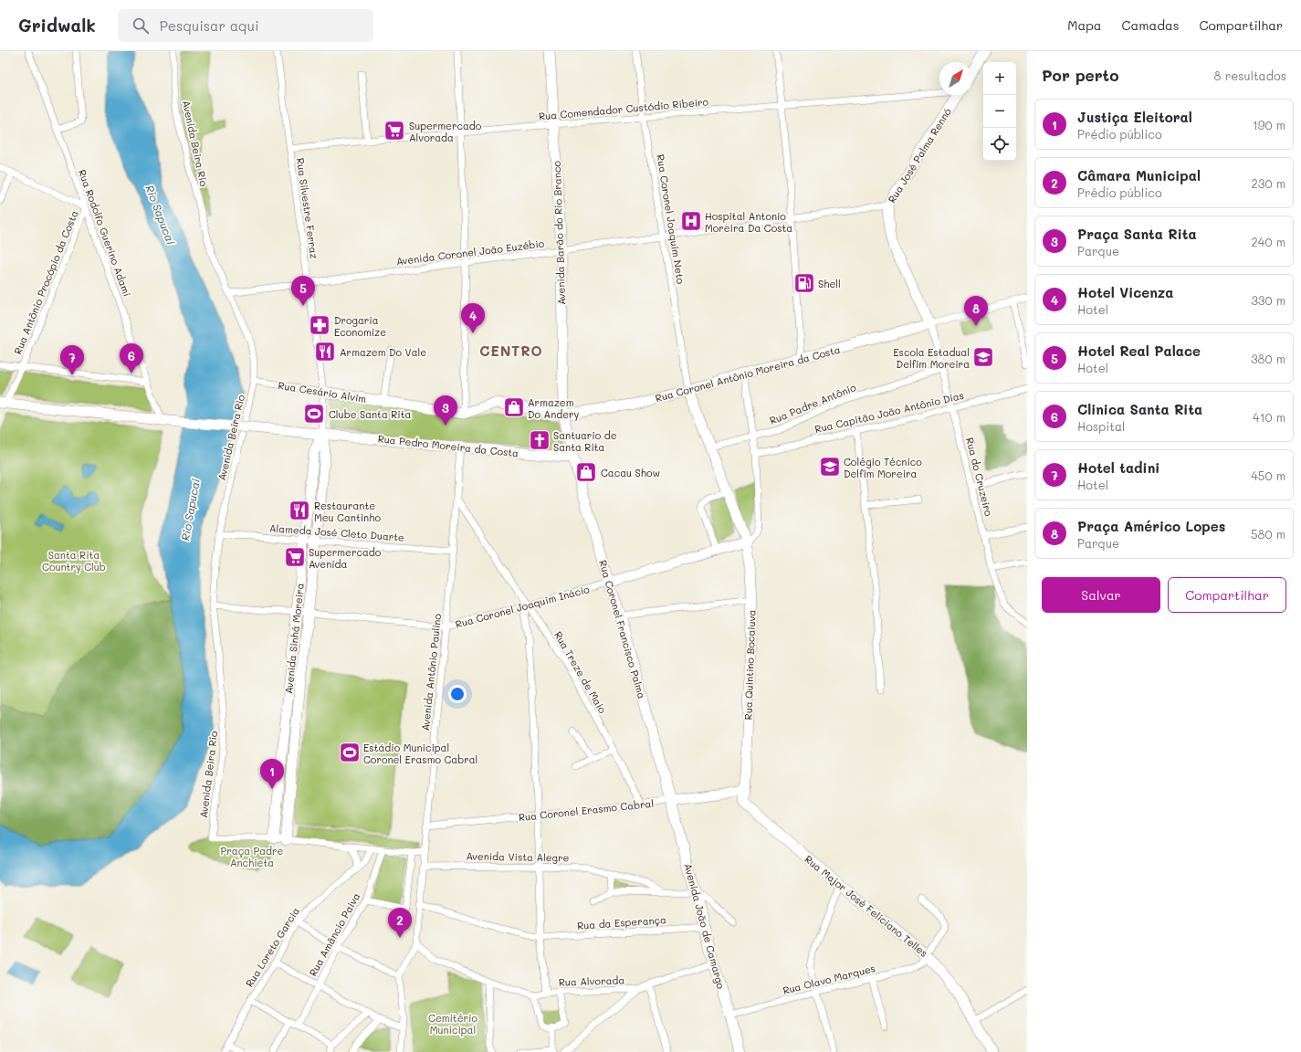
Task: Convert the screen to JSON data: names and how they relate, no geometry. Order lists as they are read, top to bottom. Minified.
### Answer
{"streets":{"main road":["Rua José Palma Rennó","Avenida Barão do Rio Branco","Rua Coronel Antônio Moreira da Costa","Rua Cesário Alvim","Rua Pedro Moreira da Costa","Rua Coronel Joaquim Inácio","Rua Coronel Francisco Palma","Avenida Sinhá Moreira","Rua Quintino Bocaiuva","Rua Coronel Erasmo Cabral","Rua Major José Feliciano Telles","Avenida João de Camargo"],"street":["Rua Comendador Custódio Ribeiro","Avenida Beira Rio","Rua Silvestre Ferraz","Rua Coronel Joaquim Neto","Rua Rodolfo Guerino Adami","Avenida Coronel João Euzébio","Rua Antônio Procópio da Costa","Rua Padre Antônio","Rua Capitão João Antônio Dias","Rua do Cruzeiro","Alameda José Cleto Duarte","Avenida Antônio Paulino","Rua Treze de Maio","Avenida Vista Alegre","Rua da Esperança","Rua Amâncio Paiva","Rua Loreto Garcia","Rua Olavo Marques","Rua Alvorada"]},"crossings":[["Rua Comendador Custódio Ribeiro","Rua Silvestre Ferraz"],["Rua Comendador Custódio Ribeiro","Rua Coronel Joaquim Neto"],["Rua Comendador Custódio Ribeiro","Avenida Barão do Rio Branco"],["Avenida Beira Rio","Avenida Coronel João Euzébio"],["Avenida Beira Rio","Rua Cesário Alvim"],["Avenida Beira Rio","Alameda José Cleto Duarte"],["Avenida Beira Rio","Rua Coronel Joaquim Inácio"],["Avenida Beira Rio","Avenida Sinhá Moreira"],["Rua José Palma Rennó","Avenida Coronel João Euzébio"],["Rua José Palma Rennó","Rua Coronel Antônio Moreira da Costa"],["Rua José Palma Rennó","Rua do Cruzeiro"],["Rua Silvestre Ferraz","Avenida Coronel João Euzébio"],["Rua Silvestre Ferraz","Rua Cesário Alvim"],["Rua Silvestre Ferraz","Rua Pedro Moreira da Costa"],["Rua Silvestre Ferraz","Avenida Sinhá Moreira"],["Rua Coronel Joaquim Neto","Avenida Coronel João Euzébio"],["Rua Coronel Joaquim Neto","Rua Coronel Antônio Moreira da Costa"],["Rua Coronel Joaquim Neto","Rua Quintino Bocaiuva"],["Rua Rodolfo Guerino Adami","Rua Antônio Procópio da Costa"],["Rua Rodolfo Guerino Adami","Rua Pedro Moreira da Costa"],["Avenida Barão do Rio Branco","Avenida Coronel João Euzébio"],["Avenida Barão do Rio Branco","Rua Coronel Antônio Moreira da Costa"],["Avenida Barão do Rio Branco","Rua Cesário Alvim"],["Avenida Barão do Rio Branco","Rua Pedro Moreira da Costa"],["Avenida Barão do Rio Branco","Rua Coronel Francisco Palma"],["Rua Antônio Procópio da Costa","Rua Pedro Moreira da Costa"],["Rua Coronel Antônio Moreira da Costa","Rua Cesário Alvim"],["Rua Coronel Antônio Moreira da Costa","Rua do Cruzeiro"],["Rua Coronel Antônio Moreira da Costa","Rua Quintino Bocaiuva"],["Rua Padre Antônio","Rua do Cruzeiro"],["Rua Padre Antônio","Rua Quintino Bocaiuva"],["Rua Capitão João Antônio Dias","Rua do Cruzeiro"],["Rua Pedro Moreira da Costa","Rua Coronel Francisco Palma"],["Rua Pedro Moreira da Costa","Avenida Sinhá Moreira"],["Rua Pedro Moreira da Costa","Avenida Antônio Paulino"],["Alameda José Cleto Duarte","Avenida Sinhá Moreira"],["Alameda José Cleto Duarte","Avenida Antônio Paulino"],["Rua Coronel Joaquim Inácio","Rua Coronel Francisco Palma"],["Rua Coronel Joaquim Inácio","Avenida Sinhá Moreira"],["Rua Coronel Joaquim Inácio","Rua Quintino Bocaiuva"],["Rua Coronel Joaquim Inácio","Avenida Antônio Paulino"],["Rua Coronel Joaquim Inácio","Rua Treze de Maio"],["Rua Coronel Francisco Palma","Rua Coronel Erasmo Cabral"],["Rua Coronel Francisco Palma","Avenida João de Camargo"],["Rua Quintino Bocaiuva","Rua Coronel Erasmo Cabral"],["Rua Quintino Bocaiuva","Rua Major José Feliciano Telles"],["Avenida Antônio Paulino","Rua Treze de Maio"],["Avenida Antônio Paulino","Rua Coronel Erasmo Cabral"],["Avenida Antônio Paulino","Avenida Vista Alegre"],["Avenida Antônio Paulino","Rua da Esperança"],["Rua Treze de Maio","Rua Coronel Erasmo Cabral"],["Rua Coronel Erasmo Cabral","Rua Major José Feliciano Telles"],["Rua Coronel Erasmo Cabral","Avenida João de Camargo"],["Avenida Vista Alegre","Avenida João de Camargo"],["Rua Major José Feliciano Telles","Rua Olavo Marques"],["Rua da Esperança","Avenida João de Camargo"],["Avenida João de Camargo","Rua Olavo Marques"]],"districts":["CENTRO"],"water":["Rio Sapucaí"],"parks":["Santa Rita Country Club","Praça Padre Anchieta","Cemitério Municipal"],"places":{"supermarket":["Supermercado Alvorada","Supermercado Avenida"],"hospital":["Hospital Antonio Moreira Da Costa"],"fuel station":["Shell"],"pharmacy":["Drogaria Economize"],"restaurant":["Armazem Do Vale","Restaurante Meu Cantinho"],"school or university":["Escola Estadual Delfim Moreira","Colégio Técnico Delfim Moreira"],"shop":["Armazem Do Andery","Cacau Show"],"sports":["Clube Santa Rita","Estádio Municipal Coronel Erasmo Cabral"],"church":["Santuario de Santa Rita"]},"north":"top right","page":{"header":"Gridwalk","search":"Pesquisar aqui","nav":["Mapa","Camadas","Compartilhar"],"heading":["Por perto","8 resultados"],"map_buttons":["+","−"],"list":[{"mark":"1","name":"Justiça Eleitoral","note":"Prédio público","value":"190 m"},{"mark":"2","name":"Câmara Municipal","note":"Prédio público","value":"230 m"},{"mark":"3","name":"Praça Santa Rita","note":"Parque","value":"240 m"},{"mark":"4","name":"Hotel Vicenza","note":"Hotel","value":"330 m"},{"mark":"5","name":"Hotel Real Palace","note":"Hotel","value":"380 m"},{"mark":"6","name":"Clinica Santa Rita","note":"Hospital","value":"410 m"},{"mark":"7","name":"Hotel tadini","note":"Hotel","value":"450 m"},{"mark":"8","name":"Praça Américo Lopes","note":"Parque","value":"580 m"}],"pins":["5","8","4","6","7","3","1","2"],"buttons":["Salvar","Compartilhar"]}}
